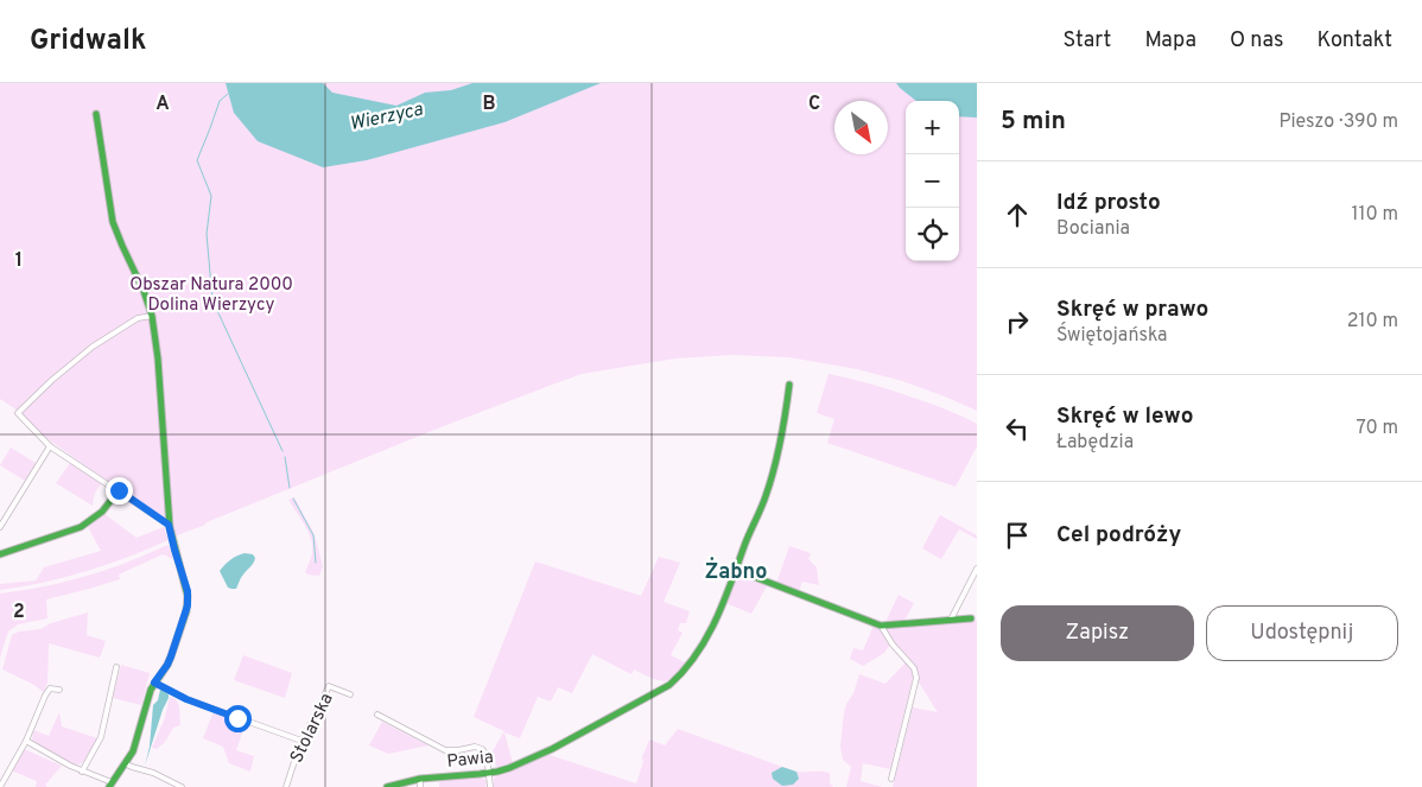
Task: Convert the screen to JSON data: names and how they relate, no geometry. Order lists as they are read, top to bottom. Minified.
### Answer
{"streets":{"street":["Stolarska","Pawia"]},"districts":["Żabno"],"water":["Wierzyca"],"parks":["Obszar Natura 2000 Dolina Wierzycy"],"north":"bottom right","page":{"header":"Gridwalk","nav":["Start","Mapa","O nas","Kontakt"],"heading":["5 min","Pieszo · 390 m"],"map_buttons":["+","−"],"list":[["Idź prosto","Bociania","110 m"],["Skręć w prawo","Świętojańska","210 m"],["Skręć w lewo","Łabędzia","70 m"],"Cel podróży"],"buttons":["Zapisz","Udostępnij"]},"grid":{"columns":["A","B","C"],"rows":["1","2"]}}
